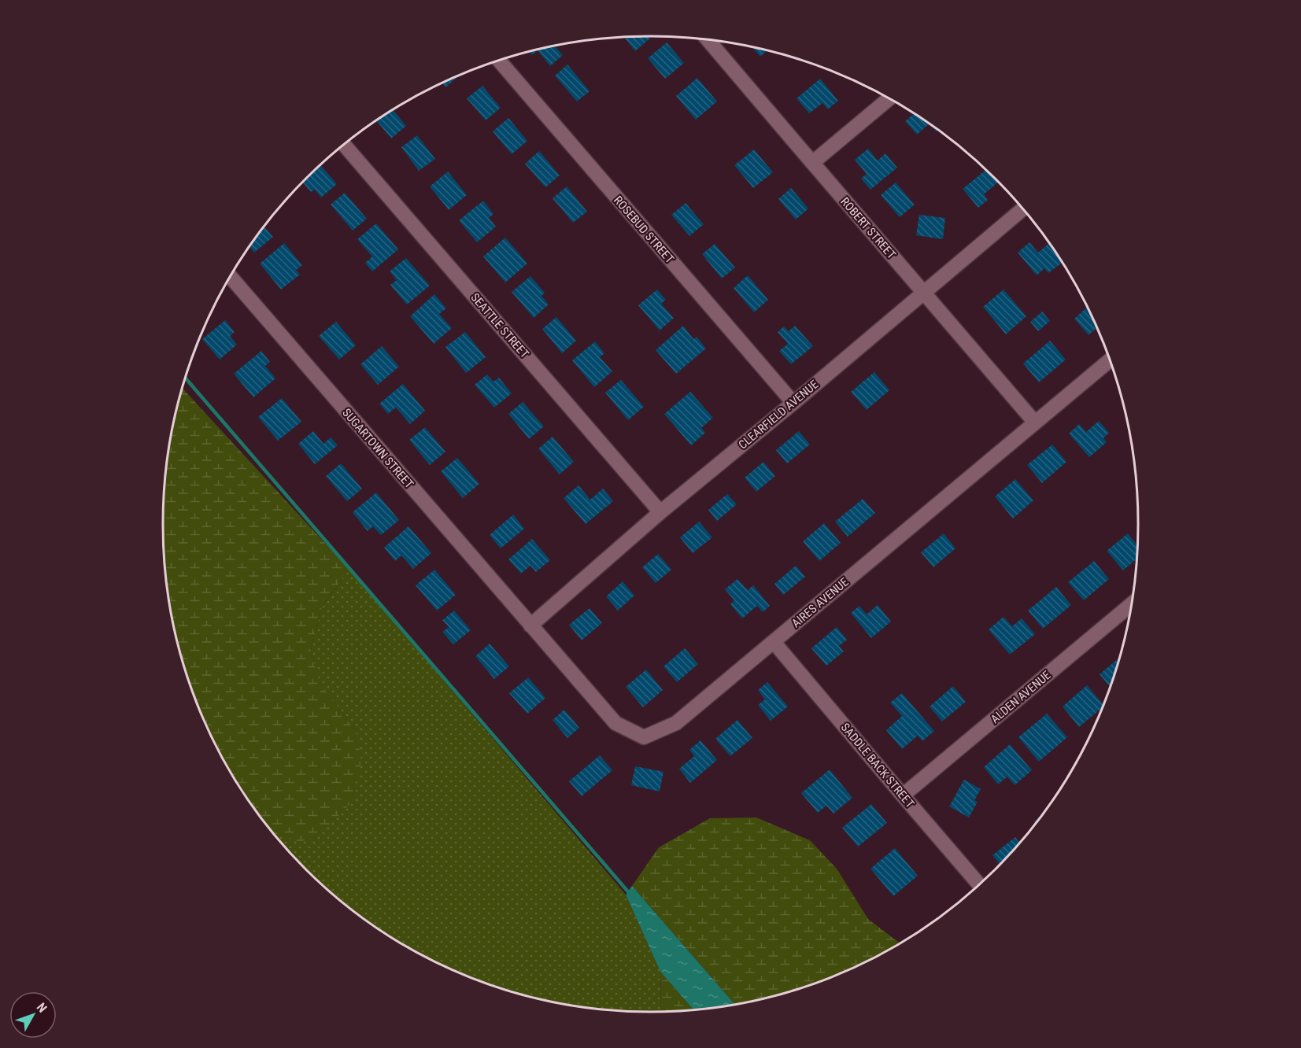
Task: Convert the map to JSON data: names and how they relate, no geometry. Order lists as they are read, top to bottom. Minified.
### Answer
{"streets":{"street":["ROBERT STREET","ROSEBUD STREET","SEATTLE STREET","CLEARFIELD AVENUE","SUGARTOWN STREET","AIRES AVENUE","ALDEN AVENUE","SADDLE BACK STREET"]},"crossings":[["ROBERT STREET","CLEARFIELD AVENUE"],["ROBERT STREET","AIRES AVENUE"],["ROSEBUD STREET","CLEARFIELD AVENUE"],["SEATTLE STREET","CLEARFIELD AVENUE"],["CLEARFIELD AVENUE","SUGARTOWN STREET"],["CLEARFIELD AVENUE","AIRES AVENUE"],["SUGARTOWN STREET","AIRES AVENUE"],["AIRES AVENUE","SADDLE BACK STREET"],["ALDEN AVENUE","SADDLE BACK STREET"]],"north":"top right"}
